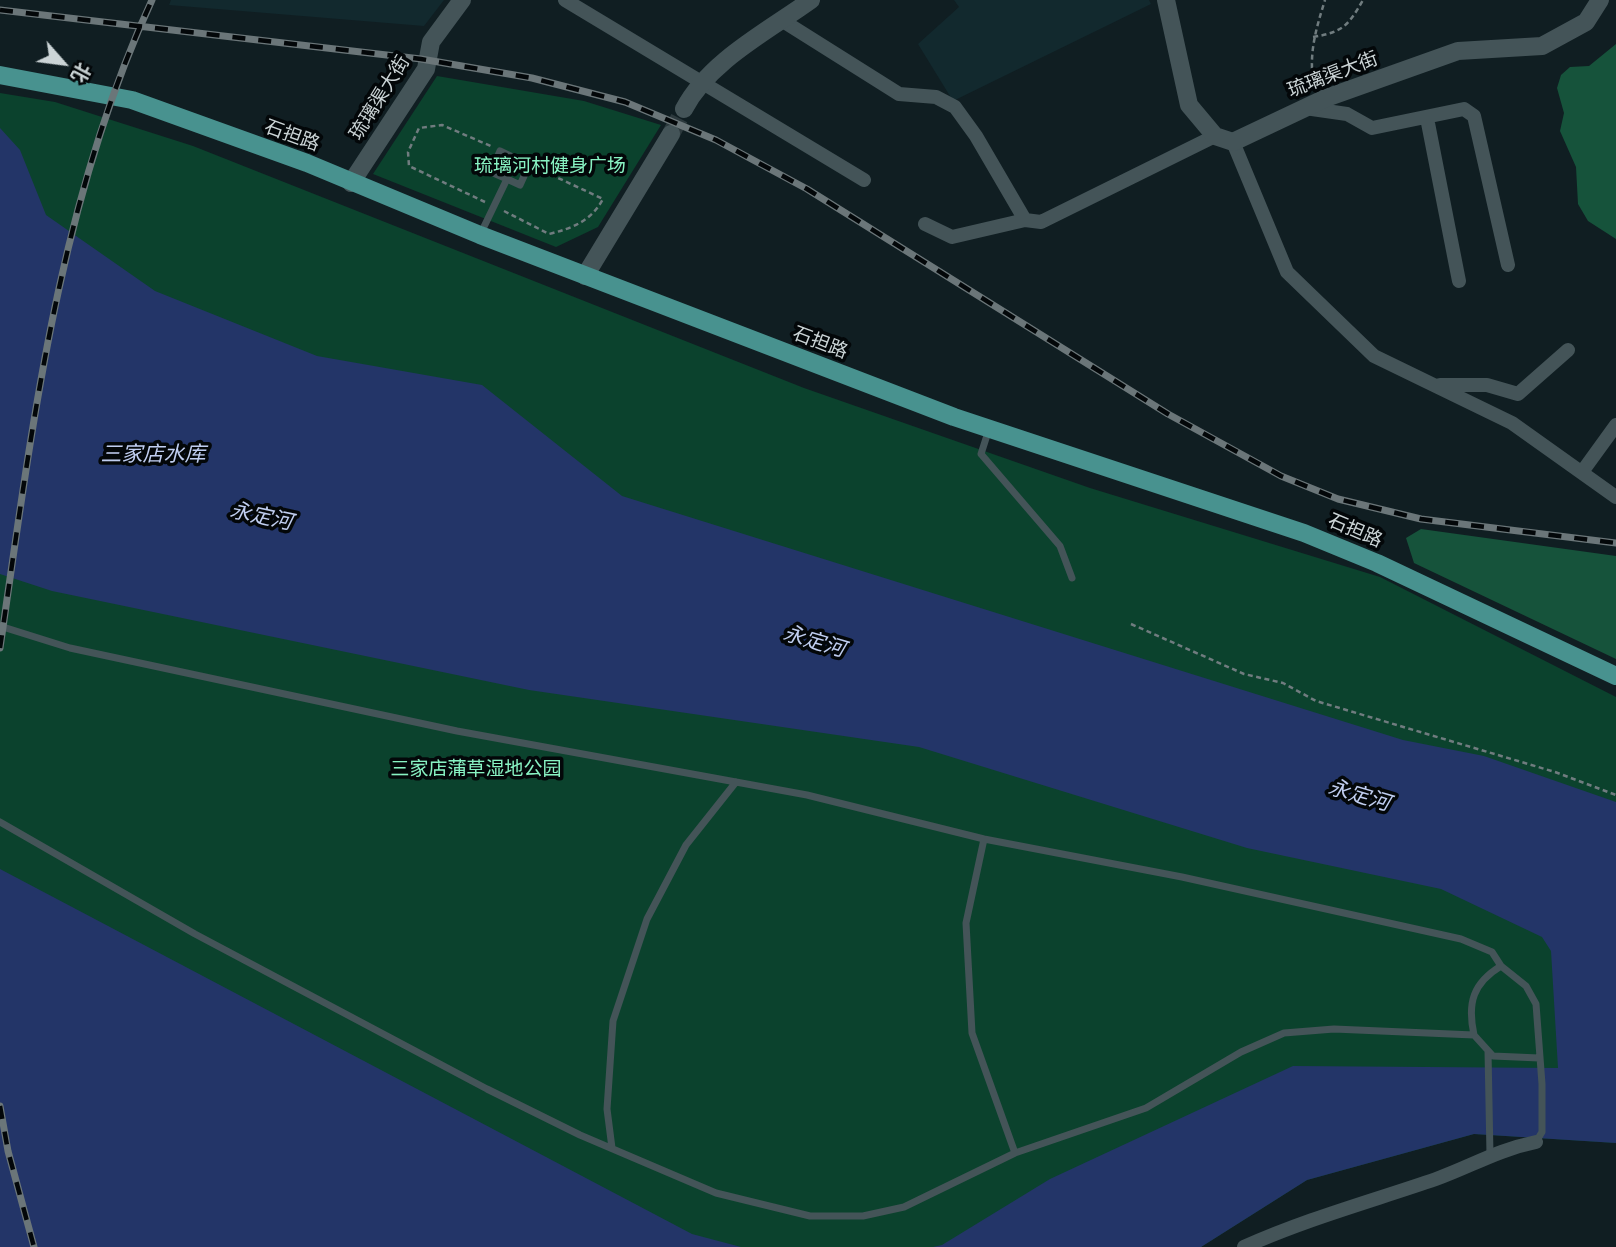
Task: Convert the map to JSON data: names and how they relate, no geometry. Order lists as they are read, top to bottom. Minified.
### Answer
{"streets":{"main road":["石担路"],"street":["琉璃渠大街"]},"crossings":[["琉璃渠大街","石担路"]],"water":["三家店水库","永定河"],"parks":["琉璃河村健身广场","三家店蒲草湿地公园"],"north":"bottom right"}
